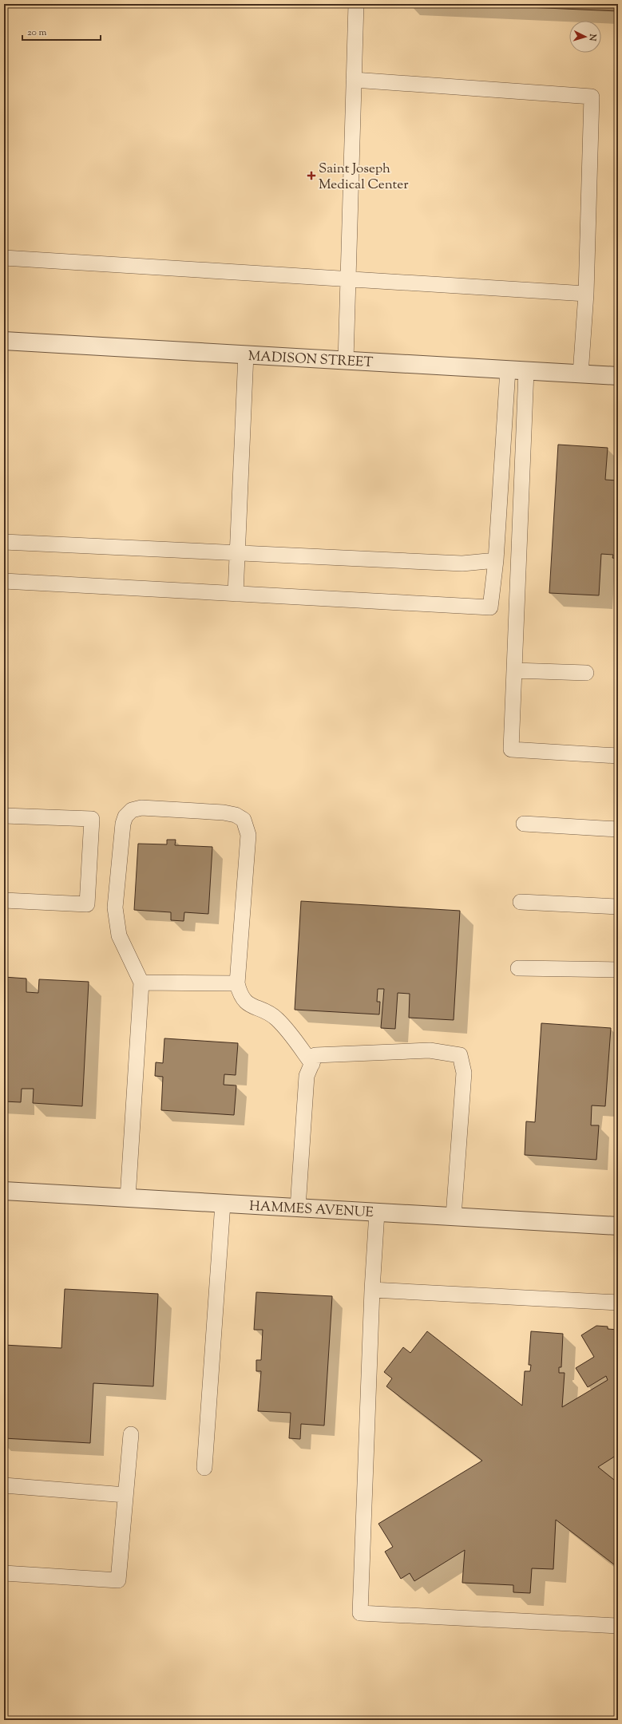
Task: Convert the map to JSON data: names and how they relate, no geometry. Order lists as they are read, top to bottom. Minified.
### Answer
{"streets":{"street":["MADISON STREET","HAMMES AVENUE"]},"places":{"health":["Saint Joseph Medical Center"]},"scale_bar":"20 m","north":"right"}
